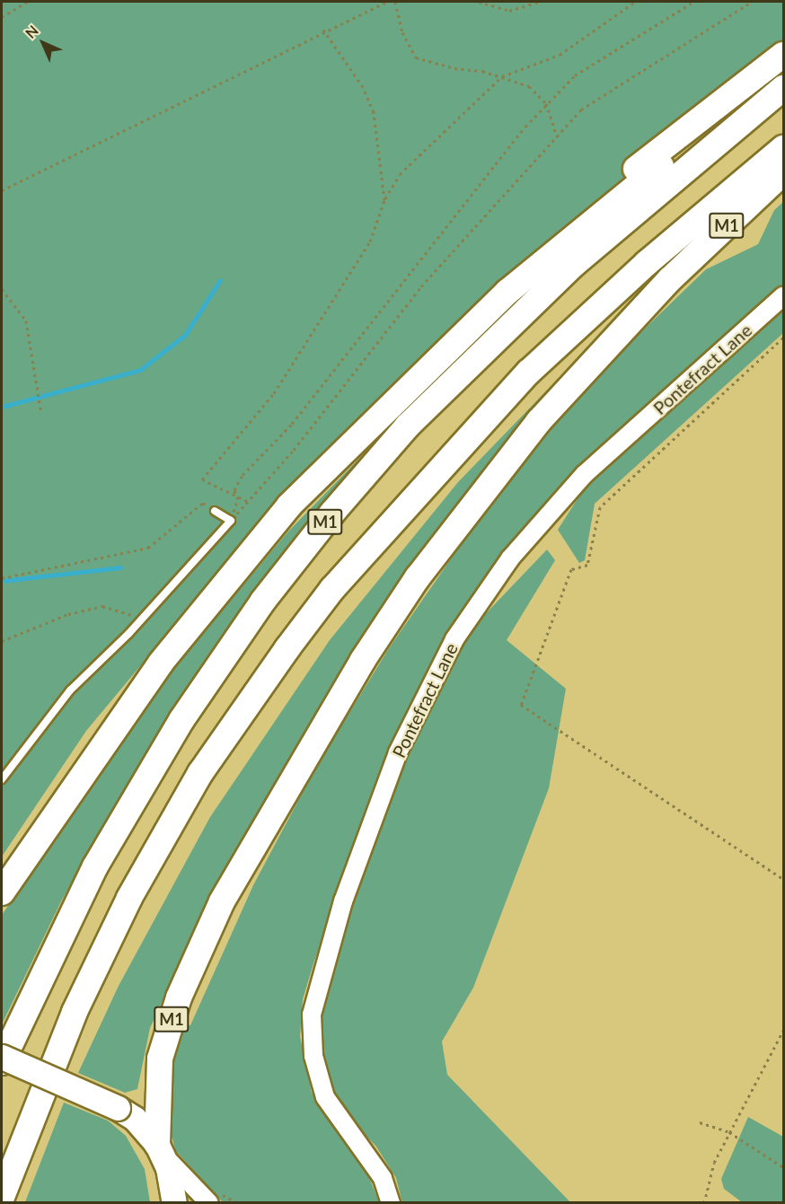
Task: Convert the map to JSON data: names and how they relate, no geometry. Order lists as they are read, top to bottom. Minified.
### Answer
{"streets":{"highway":["M1"],"street":["Pontefract Lane"]},"north":"top left"}
